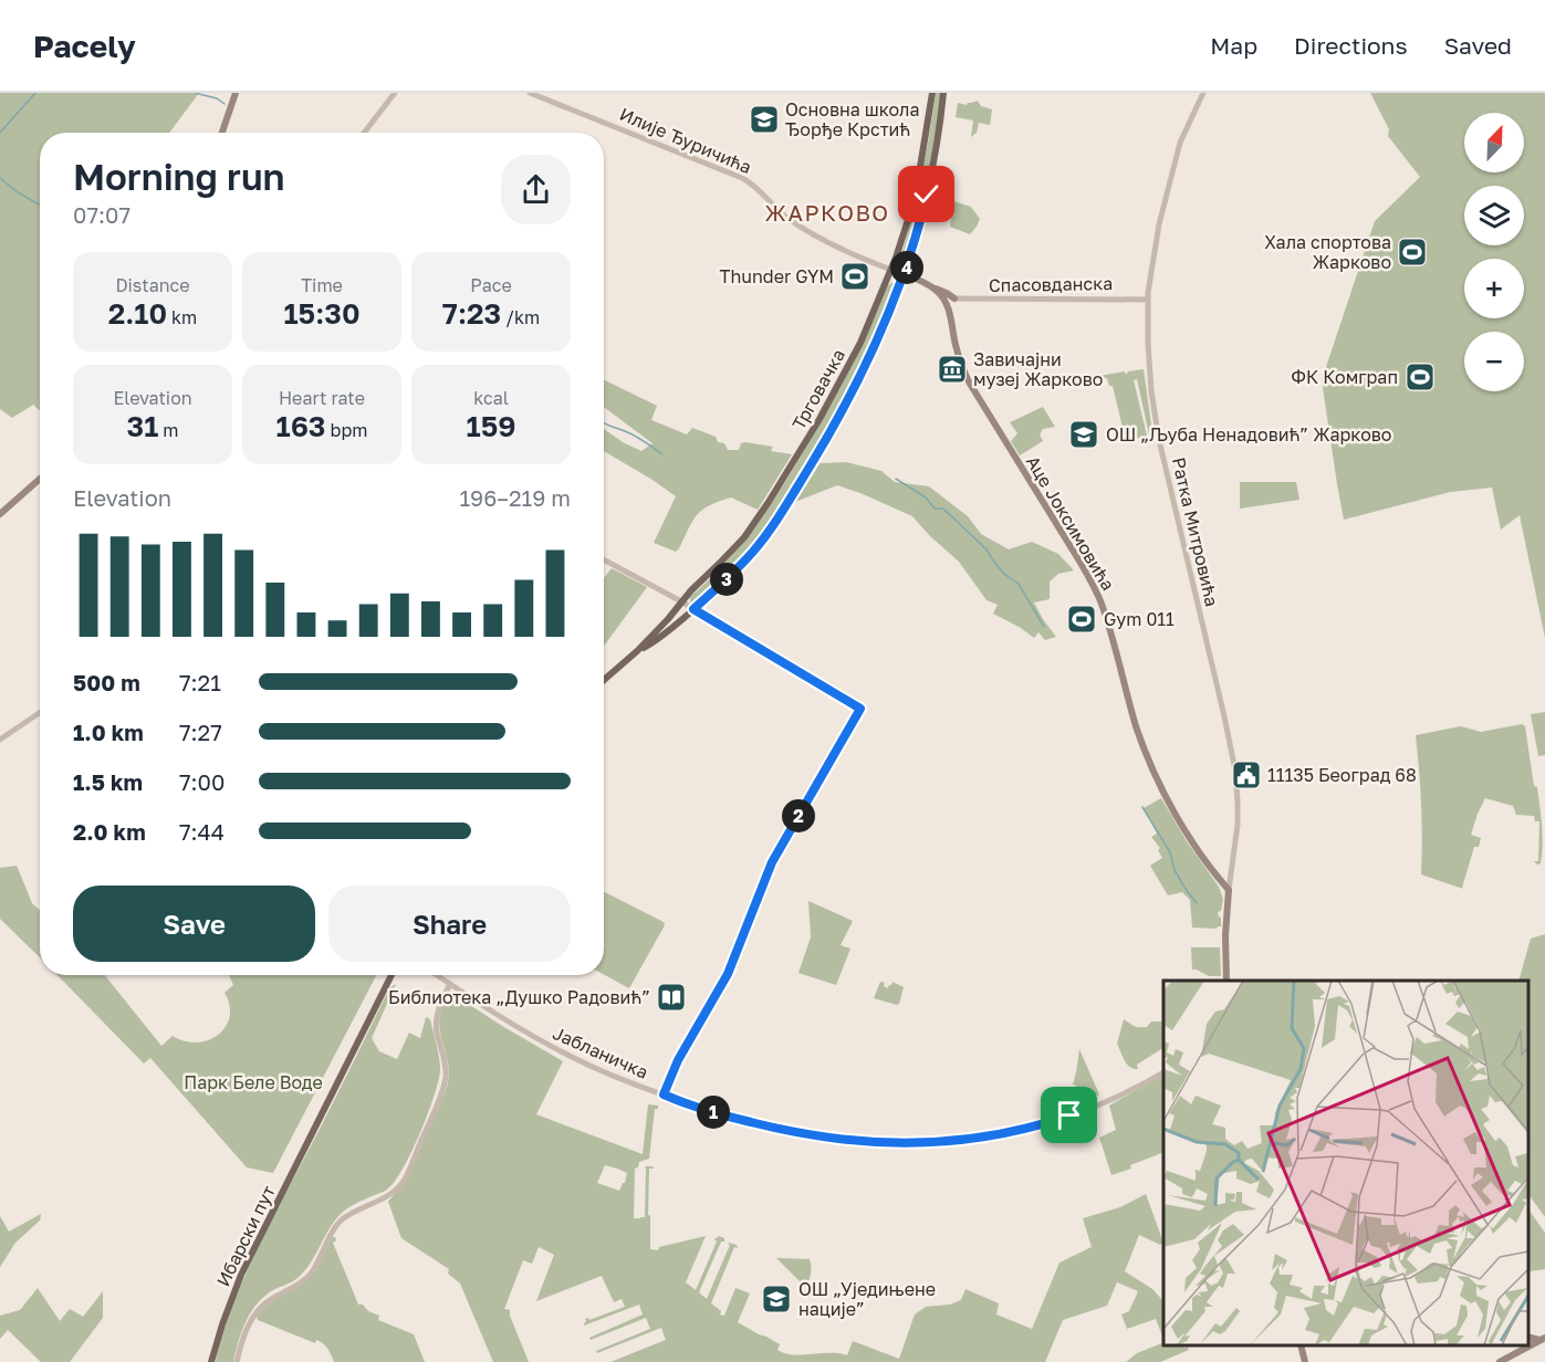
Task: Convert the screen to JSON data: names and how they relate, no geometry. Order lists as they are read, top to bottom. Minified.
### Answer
{"streets":{"main road":["Трговачка","Аце Јоксимовића","Ратка Митровића","Ибарски пут"],"street":["Илије Ђуричића","Спасовданска","Јабланичка"]},"crossings":[["Илије Ђуричића","Трговачка"],["Илије Ђуричића","Аце Јоксимовића"],["Спасовданска","Ратка Митровића"],["Трговачка","Аце Јоксимовића"],["Аце Јоксимовића","Ратка Митровића"]],"districts":["ЖАРКОВО"],"parks":["Парк Беле Воде"],"places":{"school or university":["Основна школа Ђорђе Крстић","ОШ „Љуба Ненадовић” Жарково","ОШ „Уједињене нације”"],"sports":["Хала спортова Жарково","Thunder GYM","ФК Комграп","Gym 011"],"museum":["Завичајни музеј Жарково"],"public building":["11135 Београд 68"],"library":["Библиотека „Душко Радовић”"]},"north":"top right","page":{"header":"Pacely","nav":["Map","Directions","Saved"],"map_buttons":["+","−"],"heading":["Morning run","07:07"],"stats":[["Distance","2.10 km"],["Time","15:30"],["Pace","7:23 /km"],["Elevation","31 m"],["Heart rate","163 bpm"],["kcal","159"]],"pins":["4","3","2","1"],"chart":["Elevation","196–219 m"],"list":[{"name":"500 m","note":"7:21"},{"name":"1.0 km","note":"7:27"},{"name":"1.5 km","note":"7:00"},{"name":"2.0 km","note":"7:44"}],"buttons":["Save","Share"]}}
